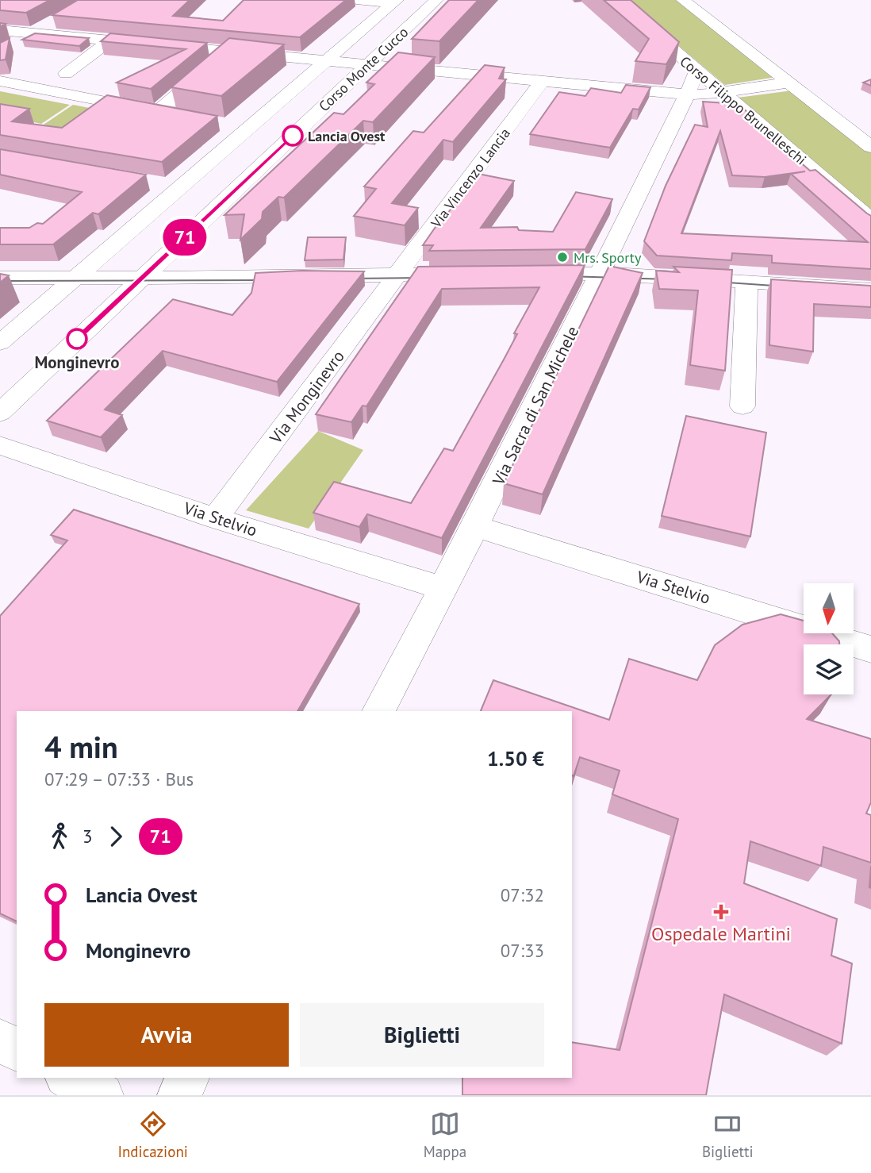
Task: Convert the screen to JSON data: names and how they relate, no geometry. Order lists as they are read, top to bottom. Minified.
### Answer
{"streets":{"street":["Corso Monte Cucco","Corso Filippo Brunelleschi","Via Vincenzo Lancia","Via Monginevro","Via Sacra di San Michele","Via Stelvio"]},"crossings":[["Corso Filippo Brunelleschi","Via Sacra di San Michele"],["Via Vincenzo Lancia","Via Monginevro"],["Via Monginevro","Via Stelvio"],["Via Sacra di San Michele","Via Stelvio"]],"places":{"other":["Lancia Ovest","Mrs. Sporty","Monginevro"],"health":["Ospedale Martini"]},"lines":["bus line 71"],"north":"bottom","page":{"on_map":"71","heading":["4 min","07:29 – 07:33 · Bus","1.50 €"],"legs":["3","71"],"list":[{"name":"Lancia Ovest","value":"07:32"},{"name":"Monginevro","value":"07:33"}],"buttons":["Avvia","Biglietti"],"tabs":["Indicazioni","Mappa","Biglietti"]}}
